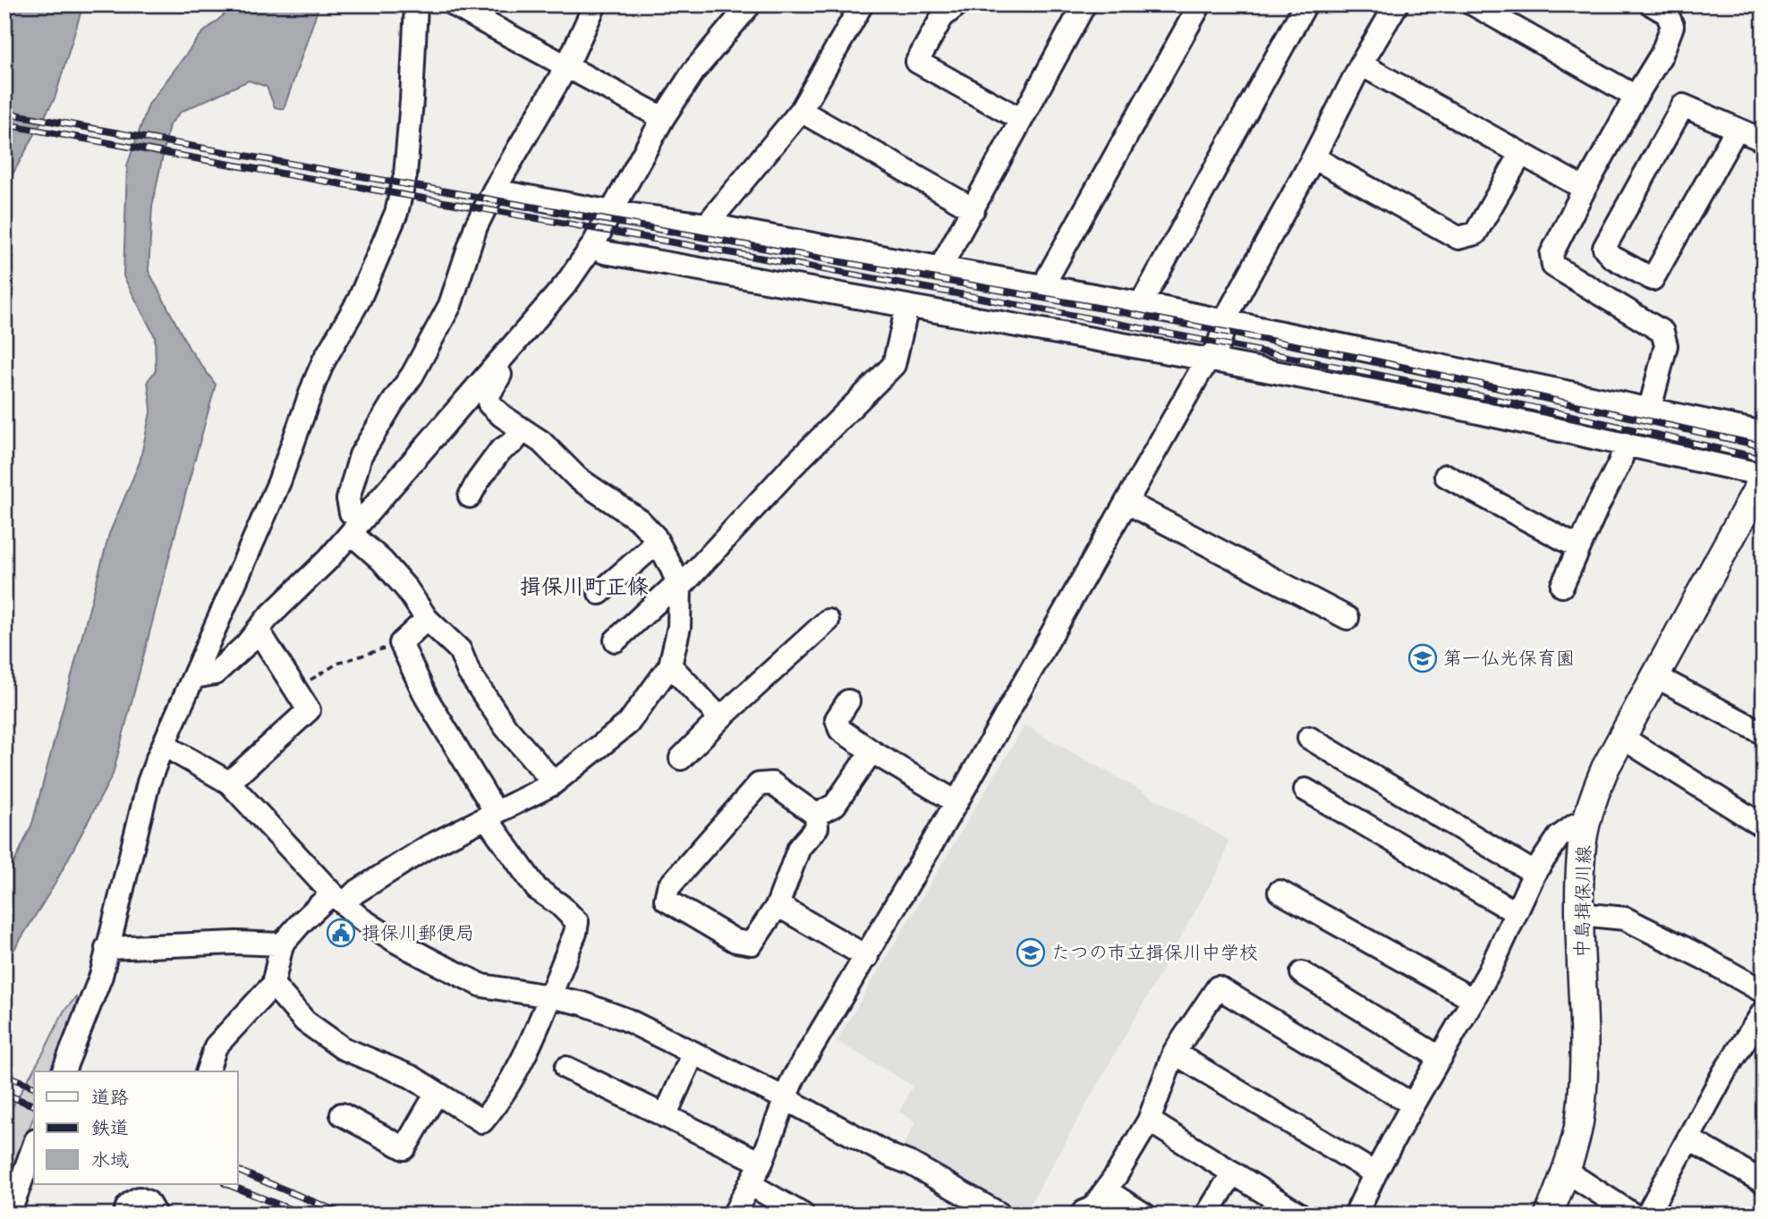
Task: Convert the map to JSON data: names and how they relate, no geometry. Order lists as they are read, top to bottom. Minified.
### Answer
{"streets":{"main road":["中島揖保川線"]},"districts":["揖保川町正條"],"places":{"school or university":["第一仏光保育園","たつの市立揖保川中学校"],"public building":["揖保川郵便局"]},"legend":["道路","鉄道","水域"]}
